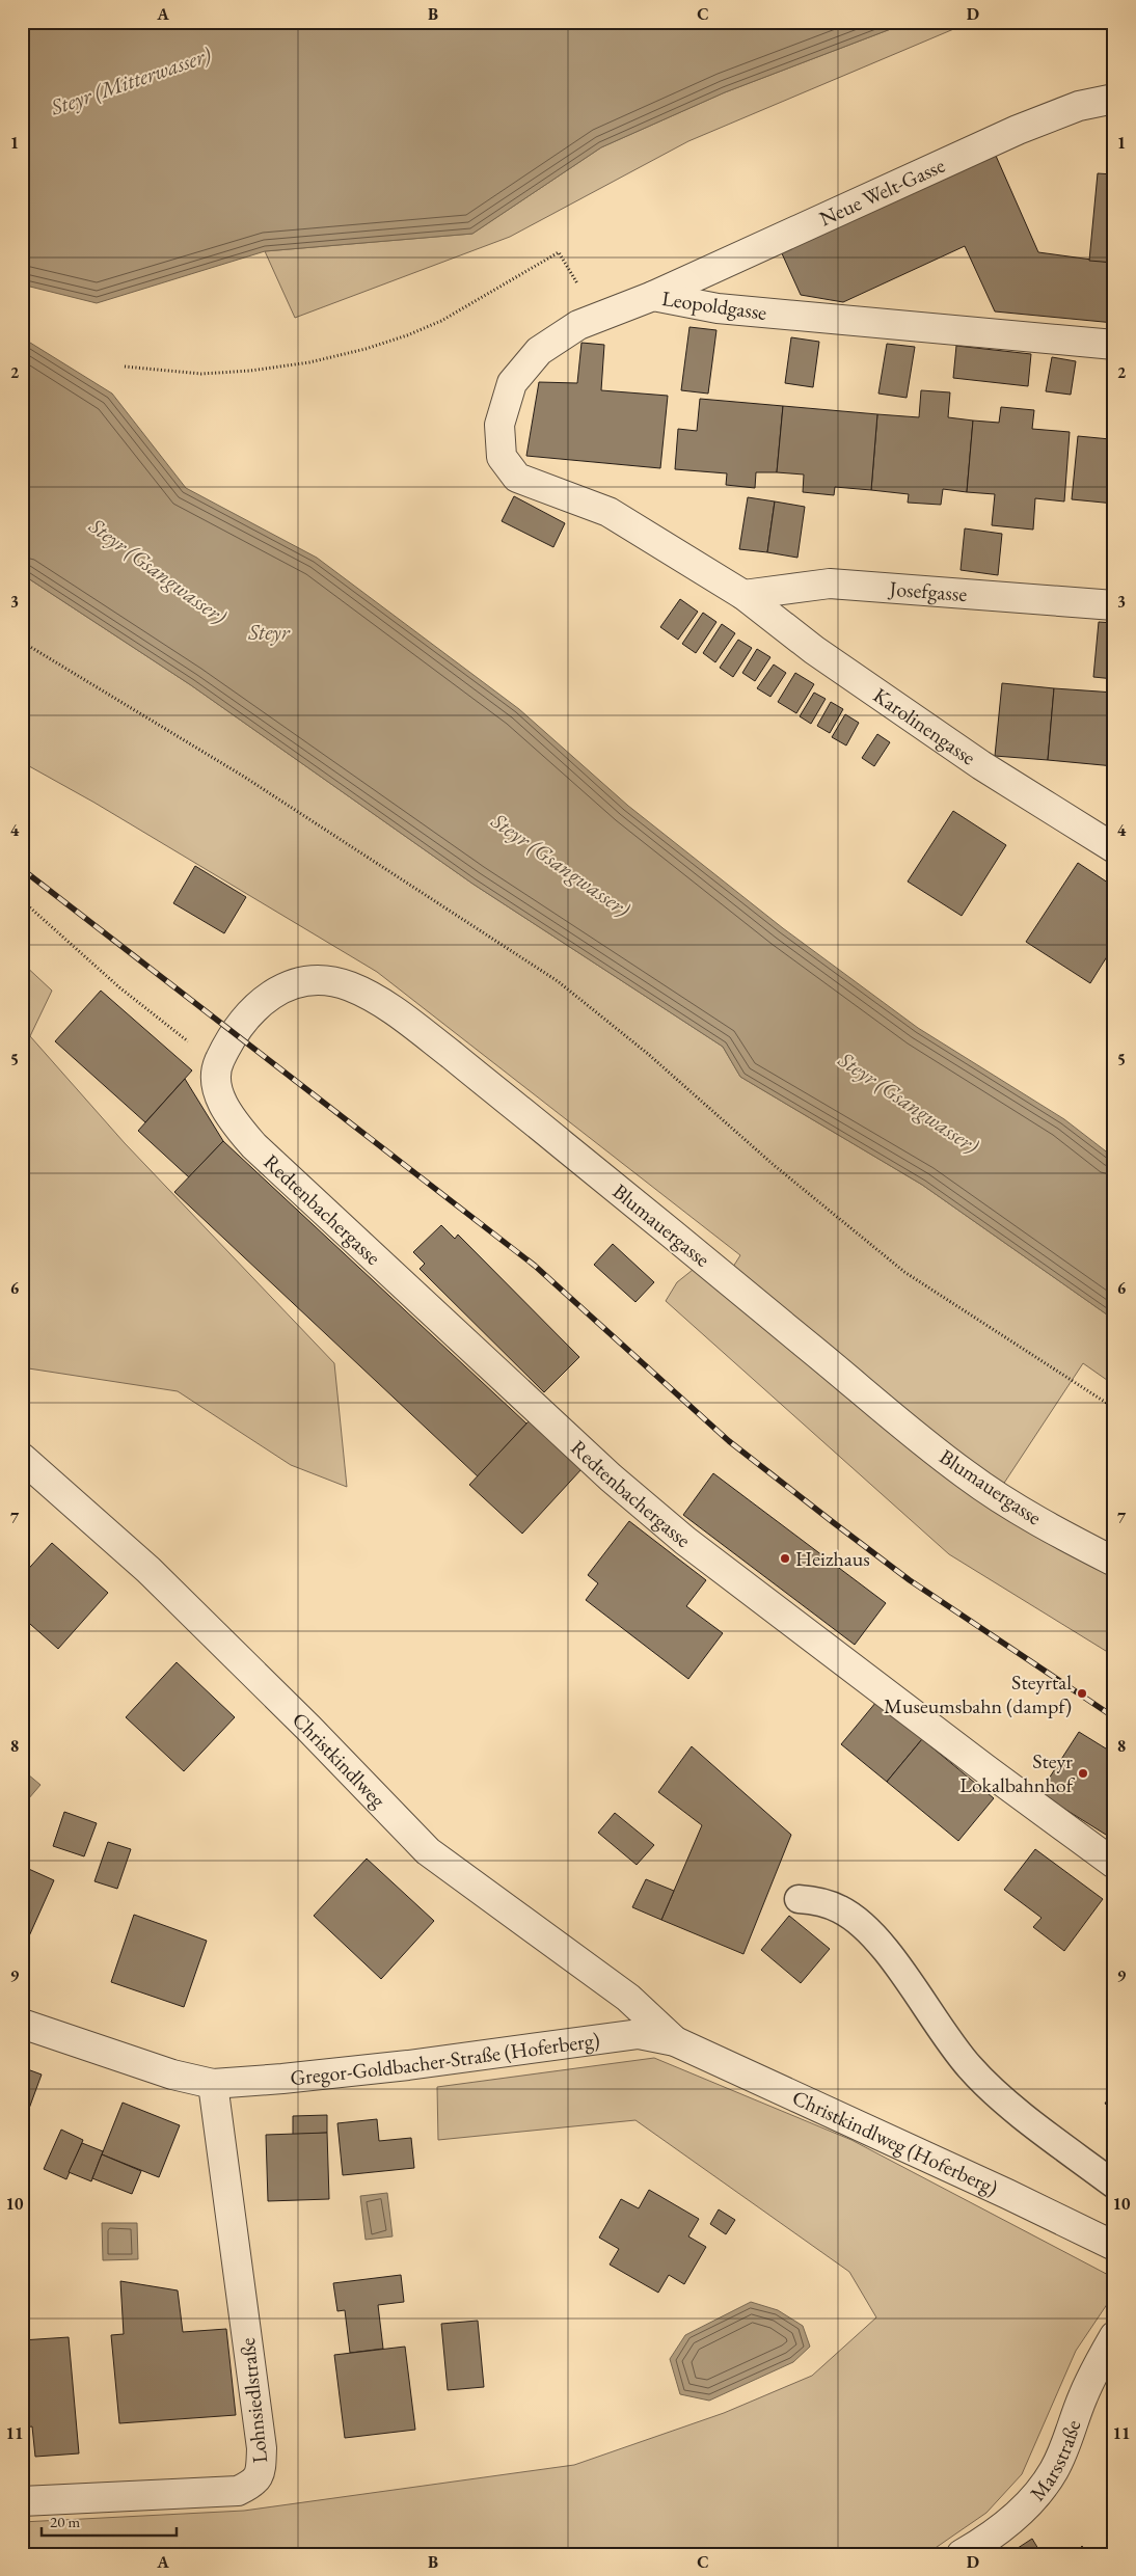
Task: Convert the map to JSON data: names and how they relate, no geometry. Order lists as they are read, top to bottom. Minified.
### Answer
{"streets":{"street":["Neue Welt-Gasse","Leopoldgasse","Josefgasse","Karolinengasse","Redtenbachergasse","Blumauergasse","Christkindlweg","Gregor-Goldbacher-Straße (Hoferberg)","Christkindlweg (Hoferberg)","Lohnsiedlstraße","Marsstraße"]},"crossings":[["Neue Welt-Gasse","Leopoldgasse"],["Leopoldgasse","Josefgasse"],["Leopoldgasse","Karolinengasse"],["Josefgasse","Karolinengasse"],["Redtenbachergasse","Blumauergasse"],["Christkindlweg","Gregor-Goldbacher-Straße (Hoferberg)"],["Christkindlweg","Christkindlweg (Hoferberg)"],["Gregor-Goldbacher-Straße (Hoferberg)","Christkindlweg (Hoferberg)"],["Gregor-Goldbacher-Straße (Hoferberg)","Lohnsiedlstraße"]],"water":["Steyr (Mitterwasser)","Steyr (Gsangwasser)","Steyr"],"places":["Heizhaus","Steyrtal Museumsbahn (dampf)","Steyr Lokalbahnhof"],"scale_bar":"20 m","grid":{"columns":["A","B","C","D"],"rows":["1","2","3","4","5","6","7","8","9","10","11"]}}
